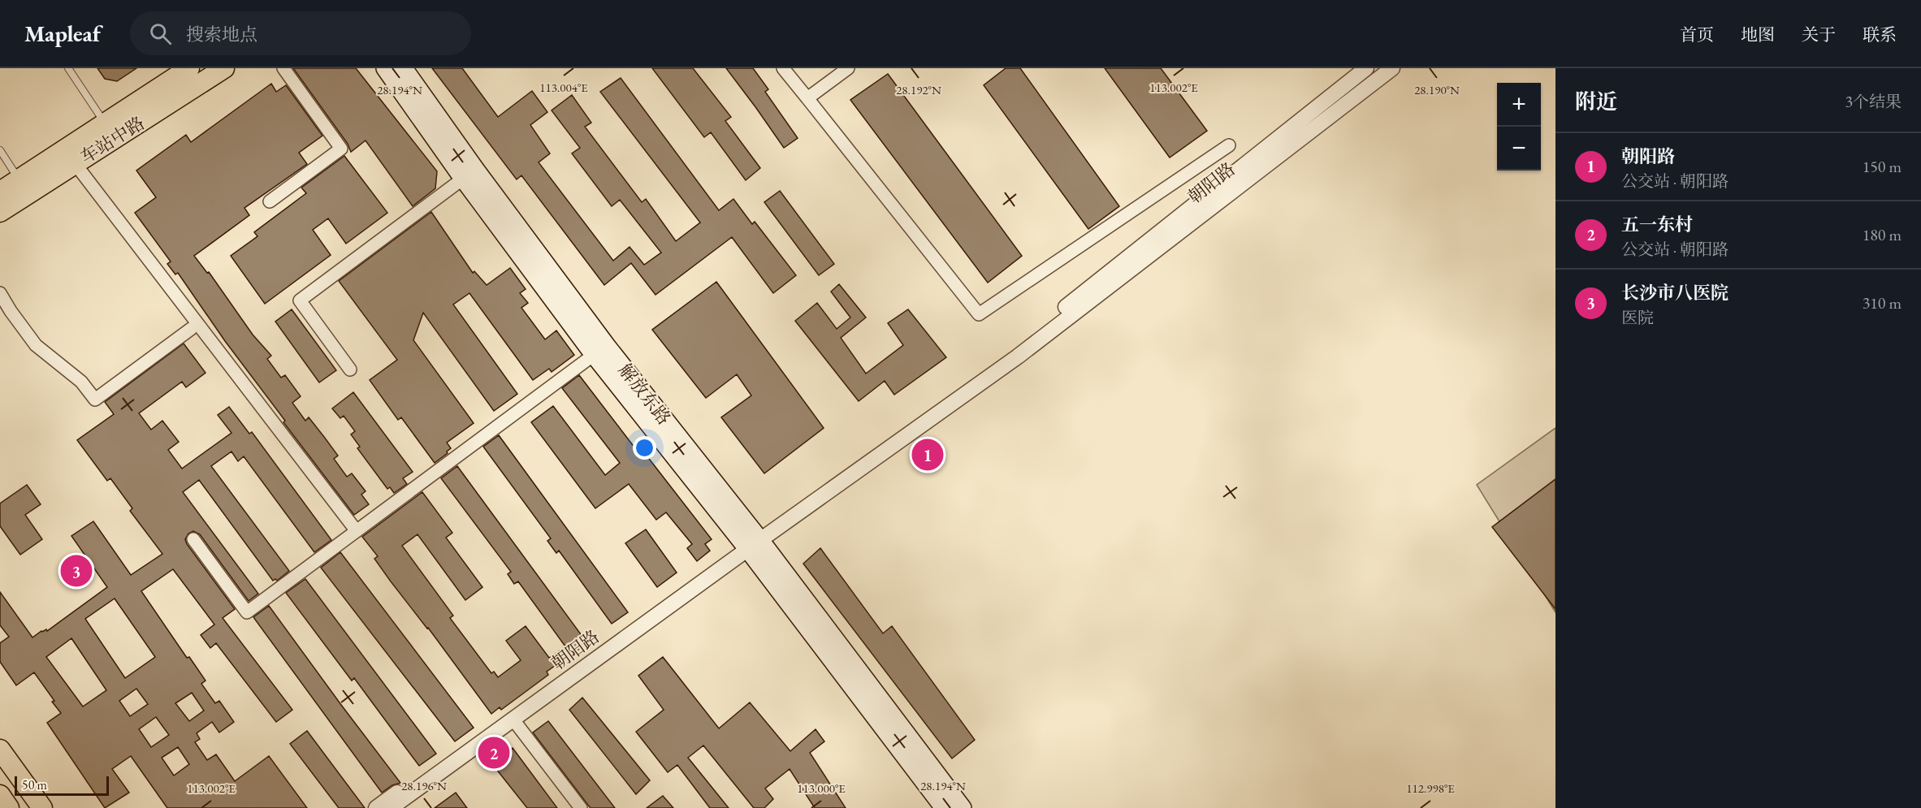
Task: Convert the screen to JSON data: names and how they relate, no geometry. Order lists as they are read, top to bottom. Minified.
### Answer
{"streets":{"main road":["车站中路","解放东路"],"street":["朝阳路"]},"crossings":[["朝阳路","解放东路"]],"scale_bar":"50 m","page":{"header":"Mapleaf","search":"搜索地点","nav":["首页","地图","关于","联系"],"heading":["附近","3个结果"],"map_buttons":["+","−"],"list":[{"mark":"1","name":"朝阳路","note":"公交站 · 朝阳路","value":"150 m"},{"mark":"2","name":"五一东村","note":"公交站 · 朝阳路","value":"180 m"},{"mark":"3","name":"长沙市八医院","note":"医院","value":"310 m"}],"pins":["1","3","2"],"scale":"50 m"},"coordinates":["113.004°E","113.002°E","28.194°N","28.192°N","28.190°N","28.196°N","113.000°E","112.998°E"]}
